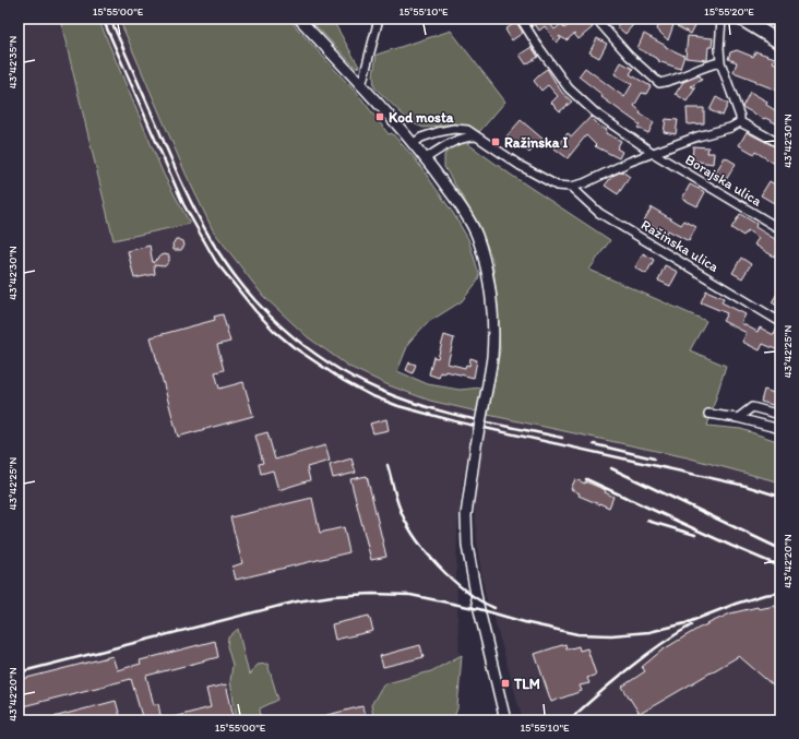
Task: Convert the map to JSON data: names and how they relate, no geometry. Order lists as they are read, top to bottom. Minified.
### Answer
{"streets":{"street":["Borajska ulica","Ražinska ulica"]},"places":{"transit":["Kod mosta","Ražinska I","TLM"]},"coordinates":["15°55'00\"E","15°55'10\"E","15°55'20\"E","43°42'35\"N","43°42'30\"N","43°42'25\"N","43°42'20\"N"]}
